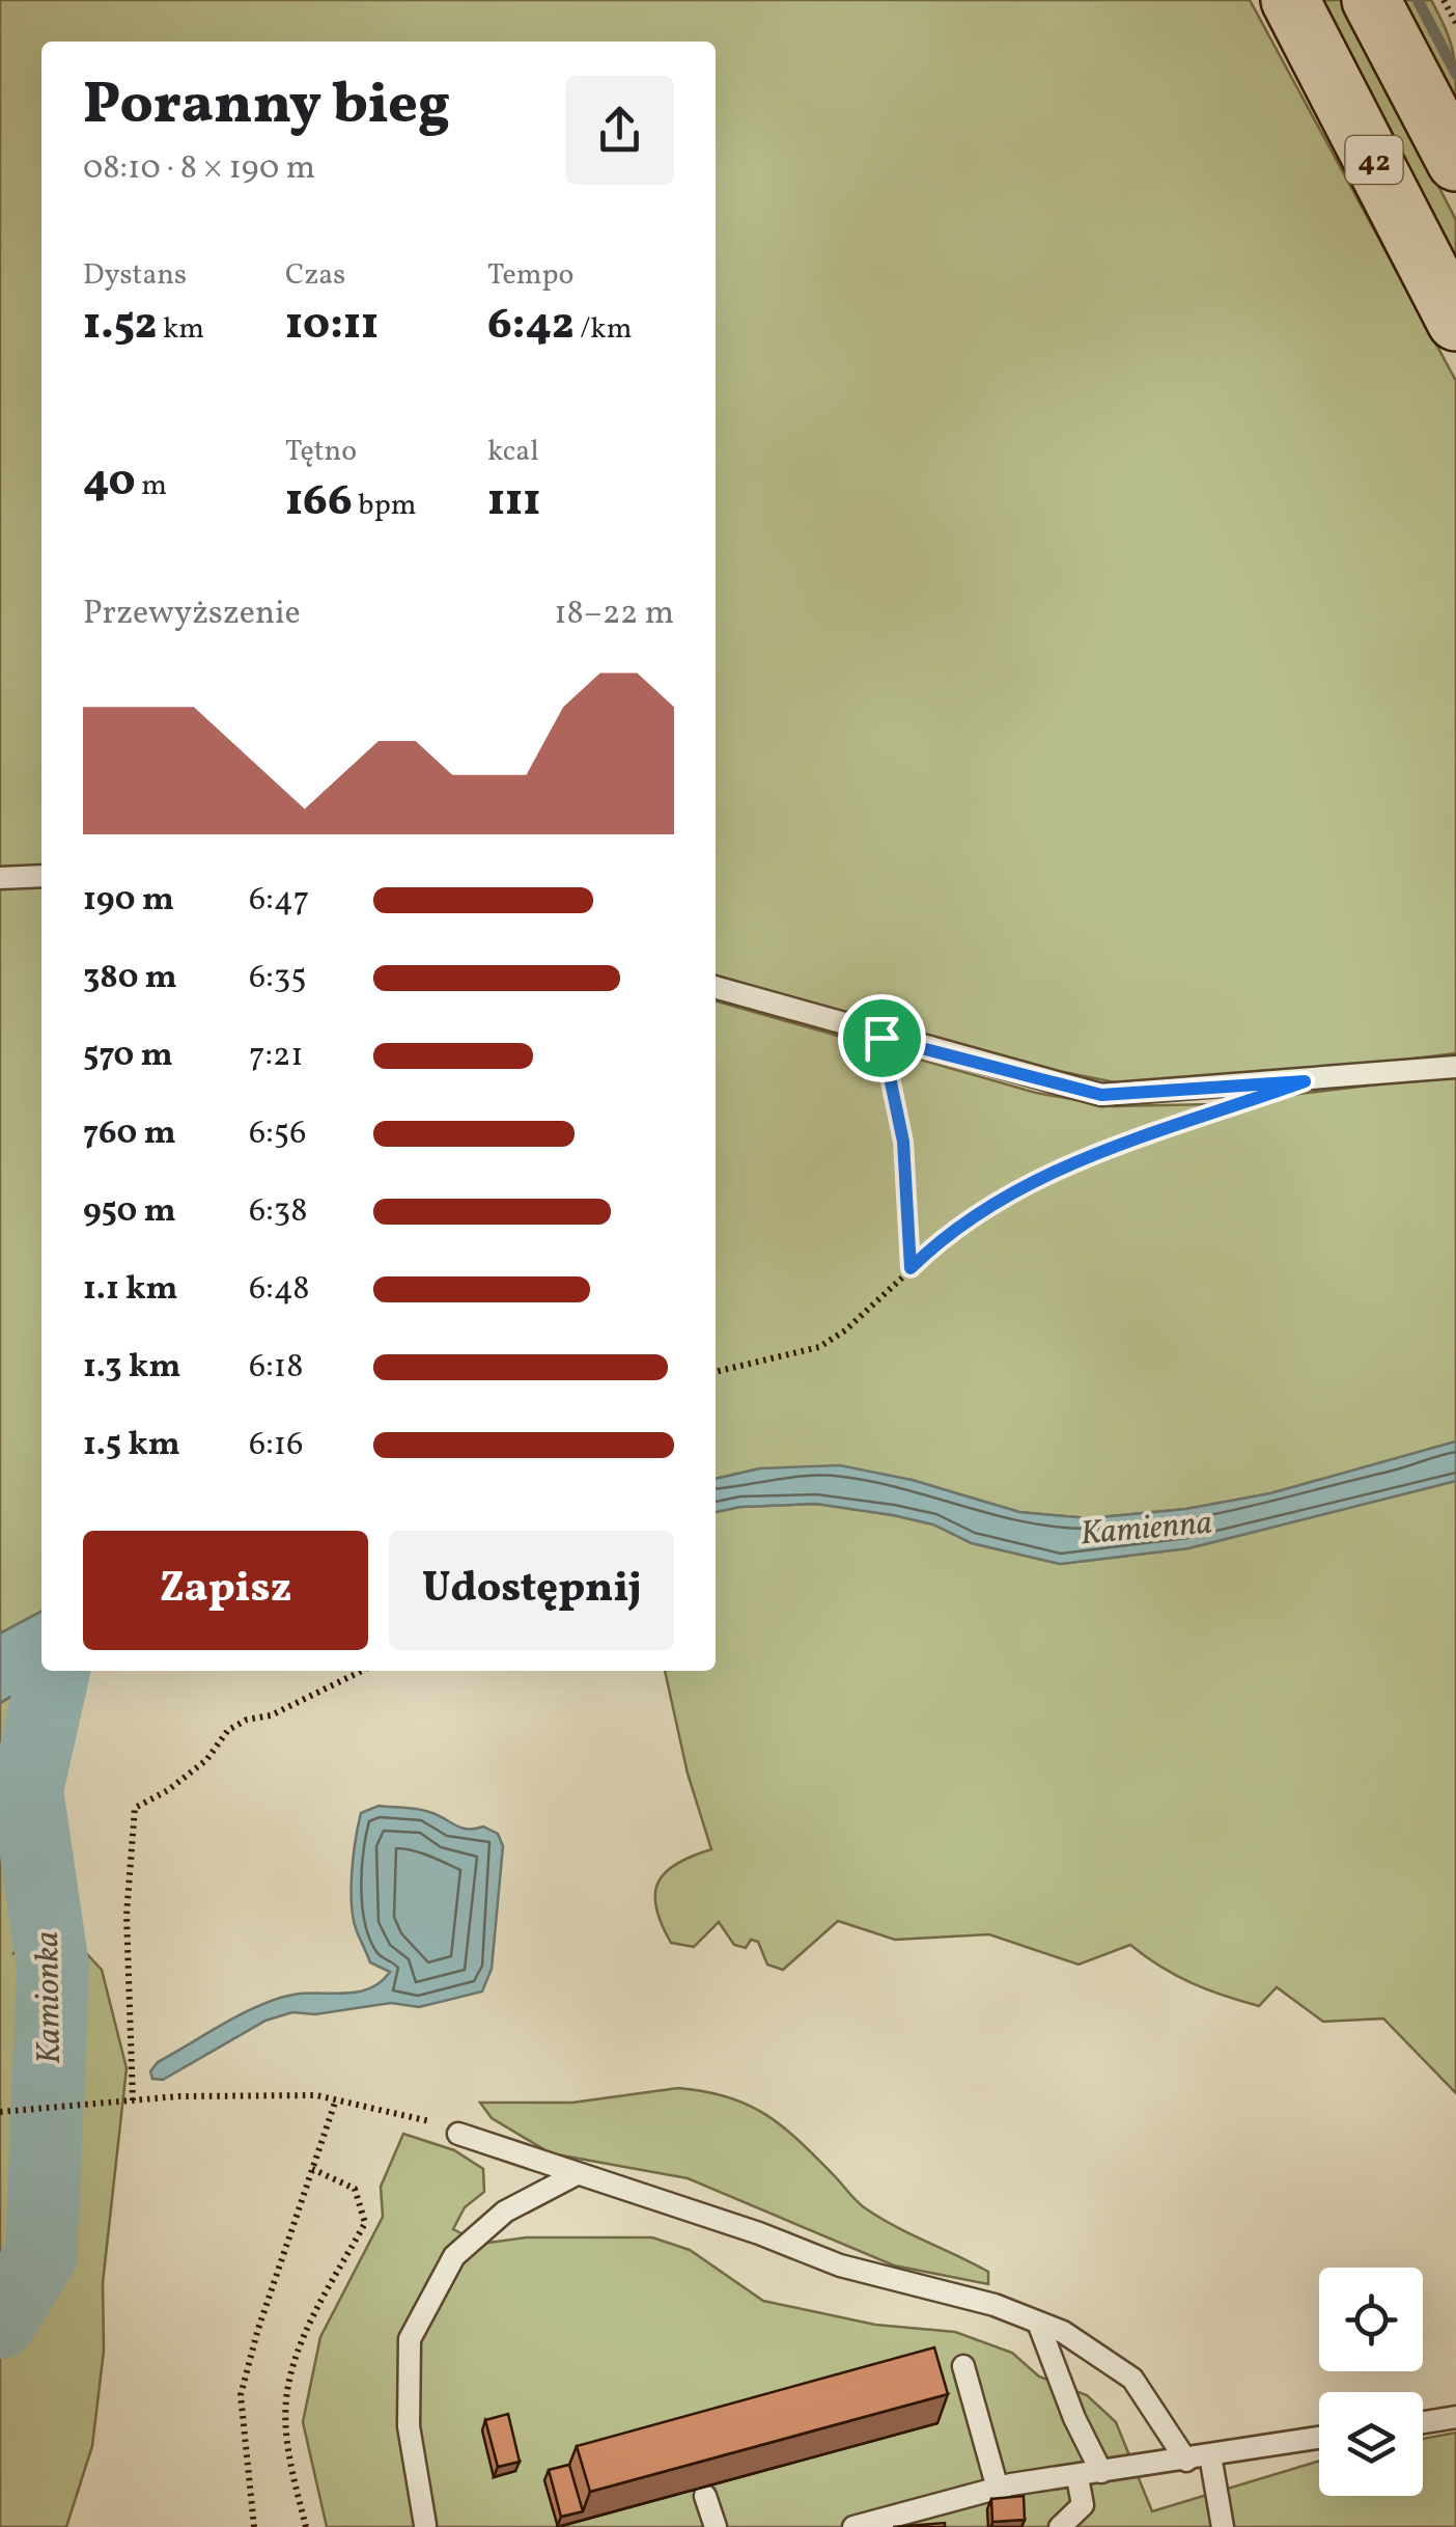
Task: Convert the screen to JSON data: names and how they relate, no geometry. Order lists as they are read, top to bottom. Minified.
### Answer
{"streets":{"main road":["42"]},"water":["Kamienna","Kamionka"],"page":{"heading":["Poranny bieg","08:10 · 8 × 190 m"],"stats":[["Dystans","1.52 km"],["Czas","10:11"],["Tempo","6:42 /km"],["40 m"],["Tętno","166 bpm"],["kcal","111"]],"chart":["Przewyższenie","18–22 m"],"list":[{"name":"190 m","note":"6:47"},{"name":"380 m","note":"6:35"},{"name":"570 m","note":"7:21"},{"name":"760 m","note":"6:56"},{"name":"950 m","note":"6:38"},{"name":"1.1 km","note":"6:48"},{"name":"1.3 km","note":"6:18"},{"name":"1.5 km","note":"6:16"}],"buttons":["Zapisz","Udostępnij"]}}
